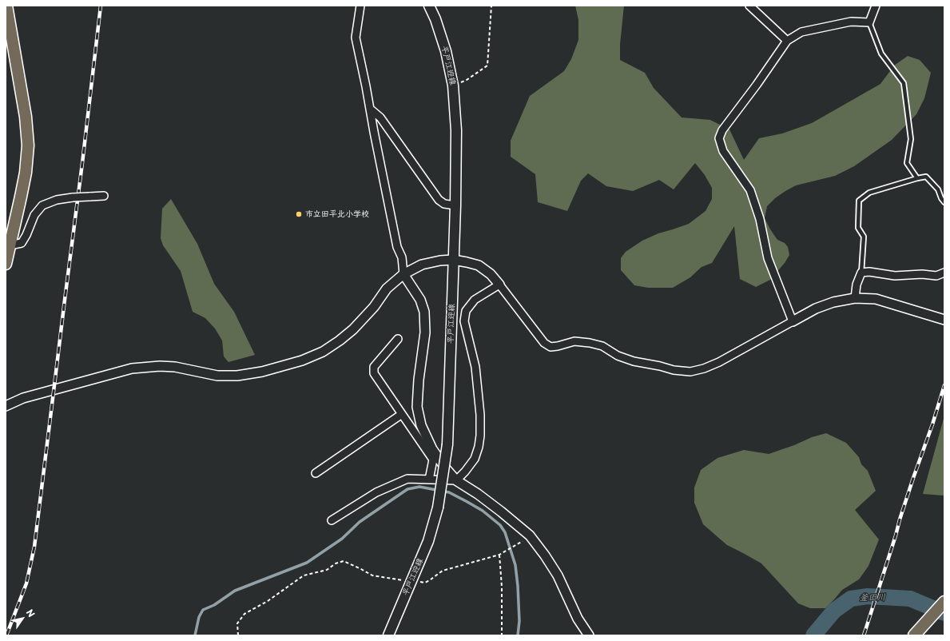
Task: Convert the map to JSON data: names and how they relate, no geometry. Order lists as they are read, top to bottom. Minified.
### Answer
{"streets":{"main road":["平戸江迎線"]},"water":["釜田川"],"places":["市立田平北小学校"],"north":"top right"}
